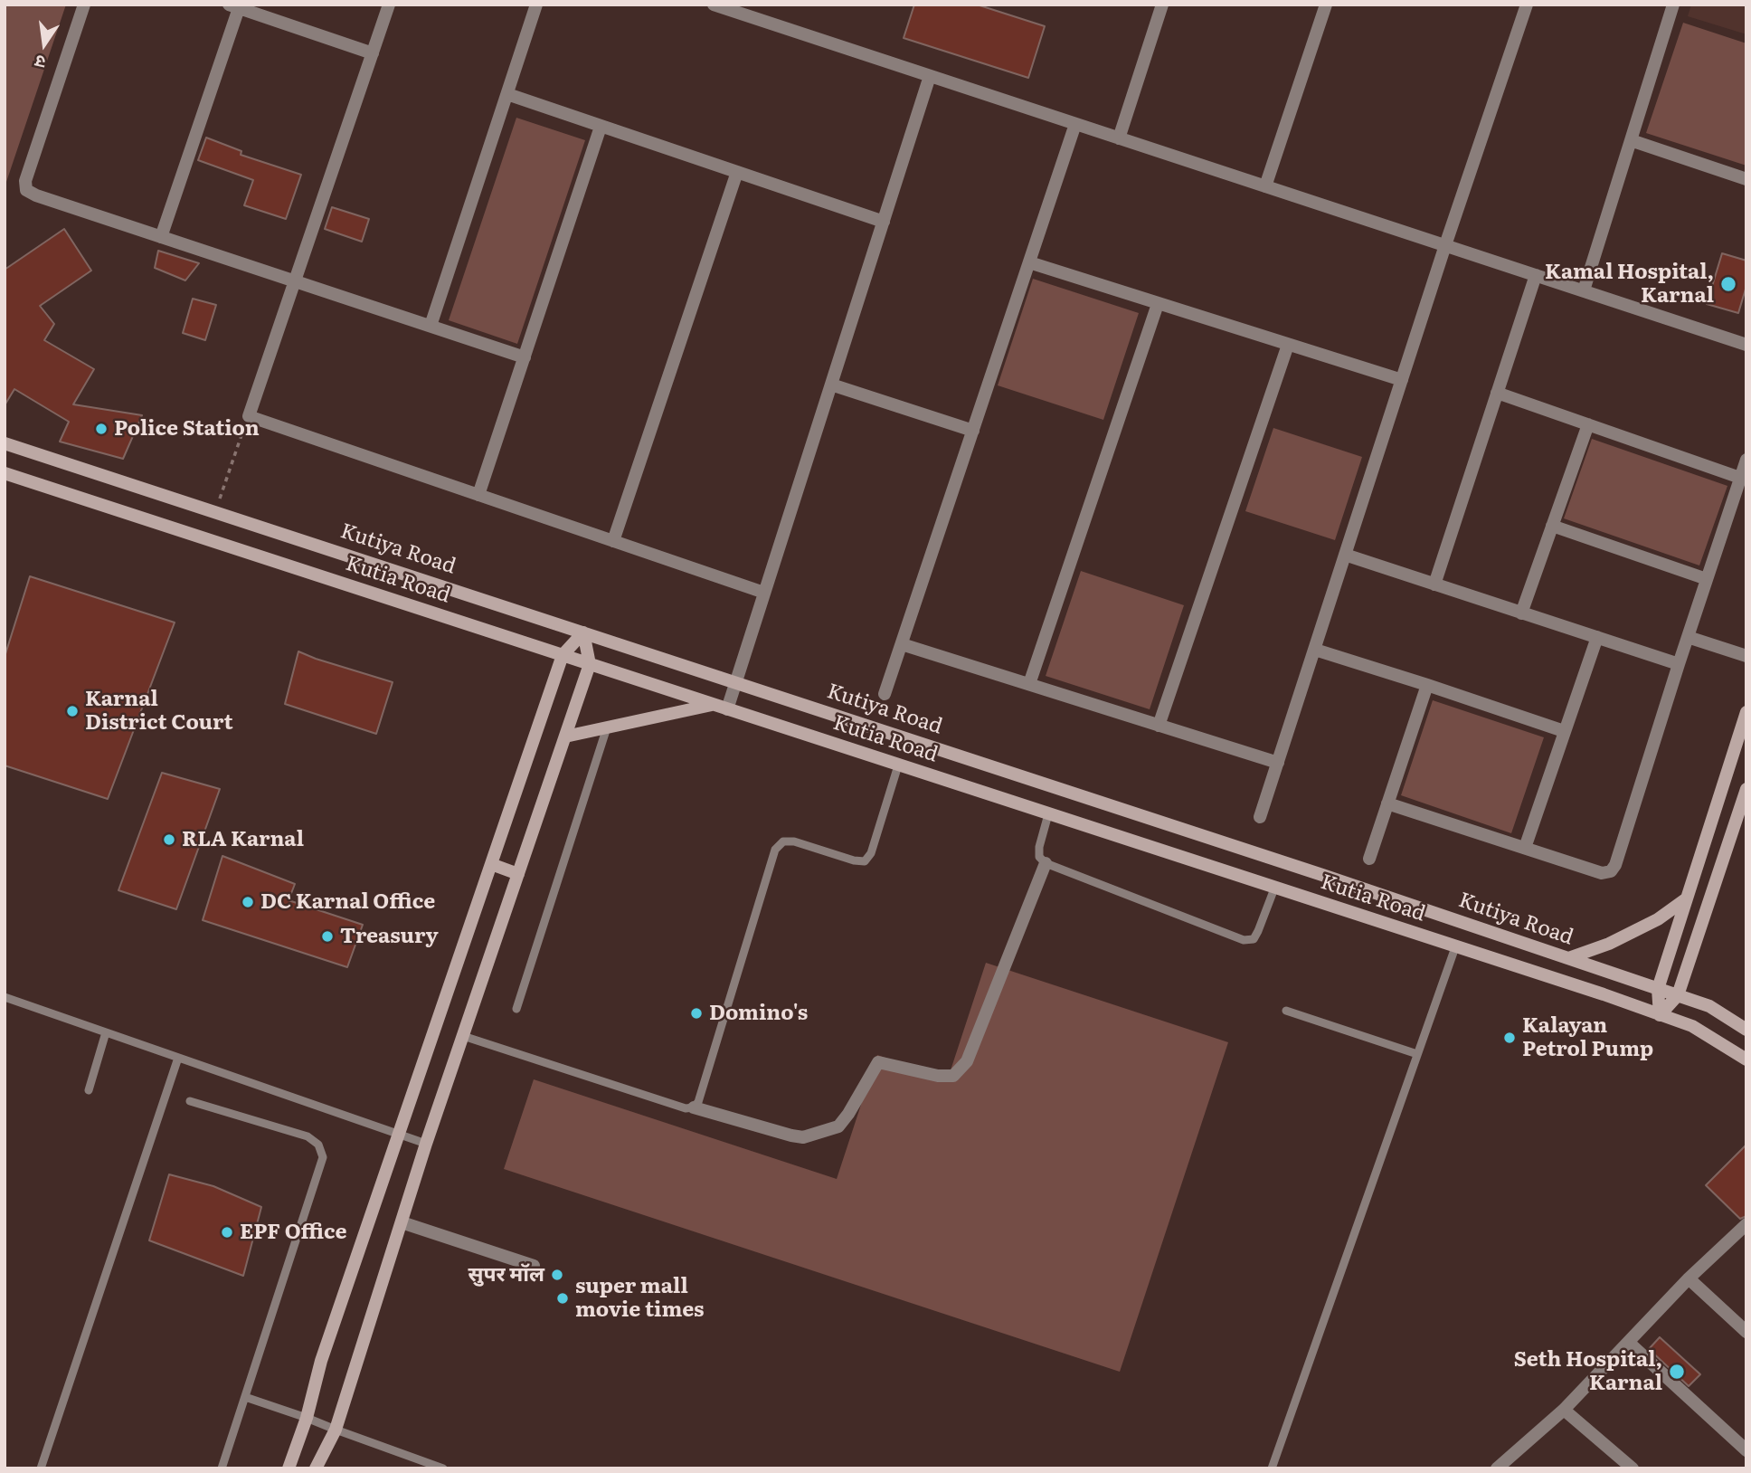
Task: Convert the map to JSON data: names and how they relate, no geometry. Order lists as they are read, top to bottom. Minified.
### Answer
{"streets":{"street":["Kutiya Road","Kutia Road"]},"places":["Kamal Hospital, Karnal","Police Station","Karnal District Court","RLA Karnal","DC Karnal Office","Treasury","Domino's","Kalayan Petrol Pump","EPF Office","सुपर मॉल","super mall movie times","Seth Hospital, Karnal"],"north":"bottom"}
